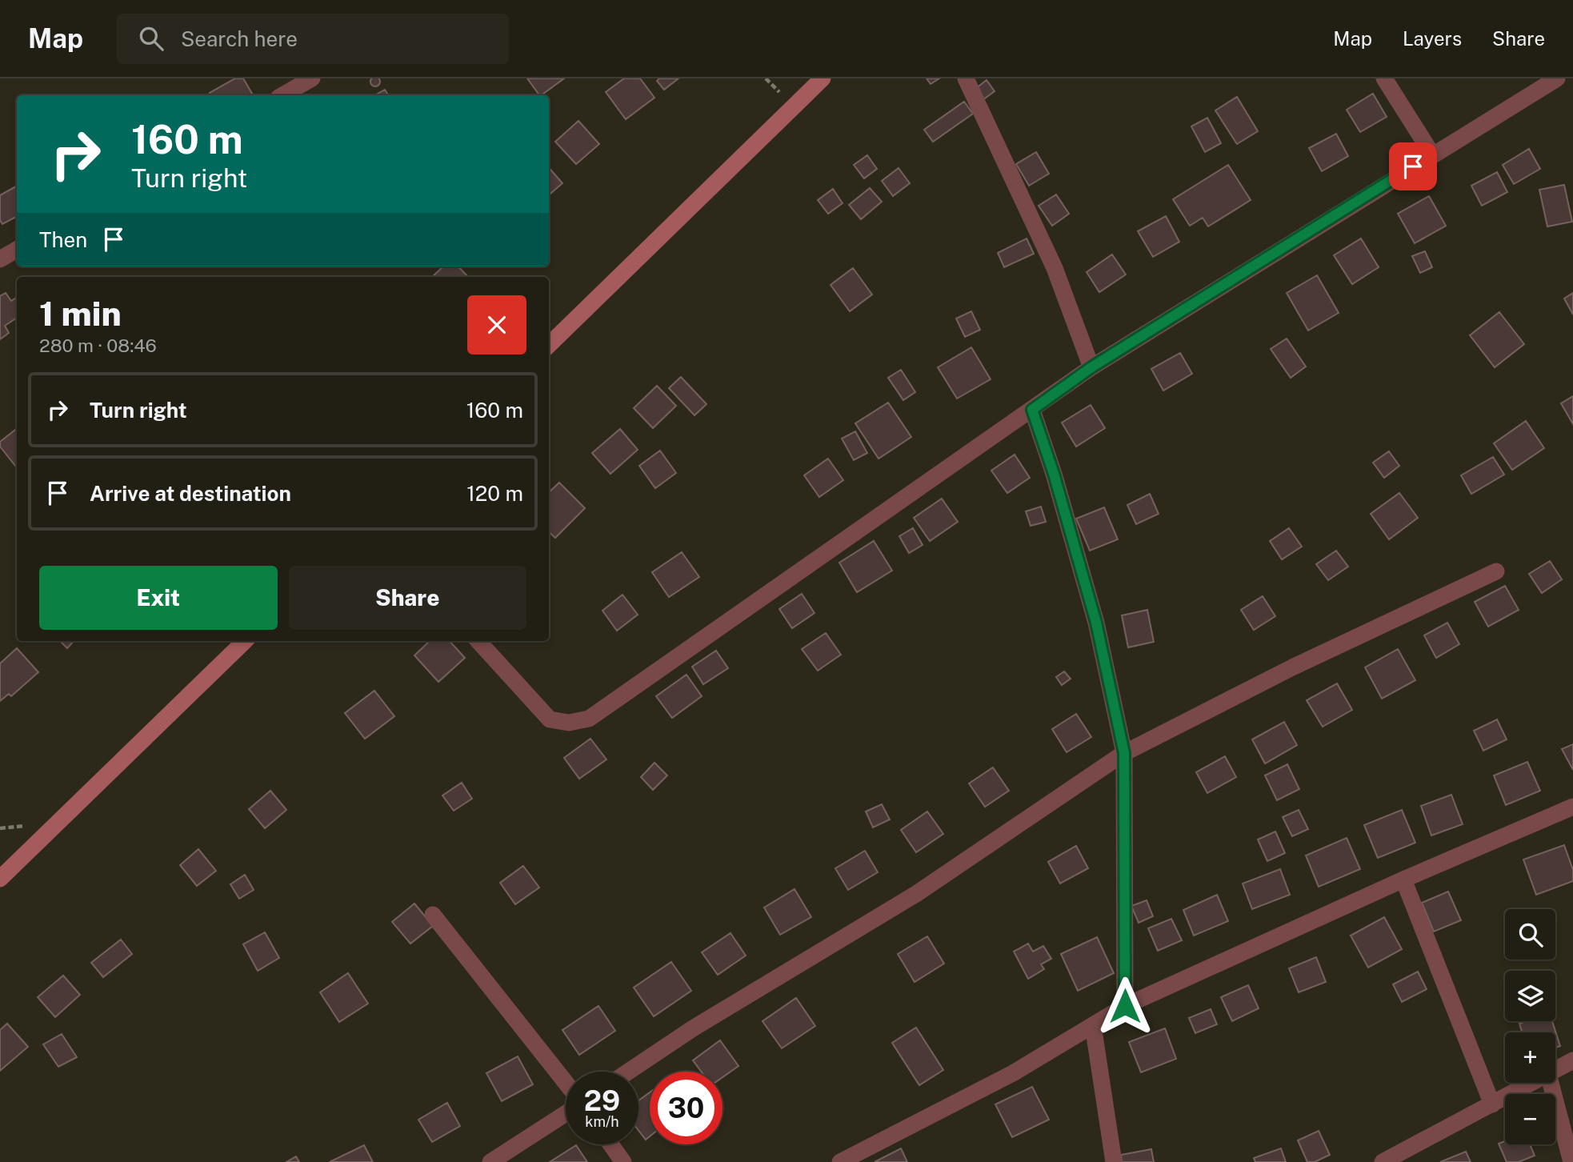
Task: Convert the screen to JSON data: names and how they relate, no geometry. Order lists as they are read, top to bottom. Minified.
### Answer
{"page":{"header":"Map","search":"Search here","nav":["Map","Layers","Share"],"turn":["160 m","Turn right"],"then":"Then","heading":["1 min","280 m · 08:46"],"list":[{"name":"Turn right","value":"160 m"},{"name":"Arrive at destination","value":"120 m"}],"buttons":["Exit","Share"],"map_buttons":["+","−"],"speed":"29 km/h","limit":"30"}}
